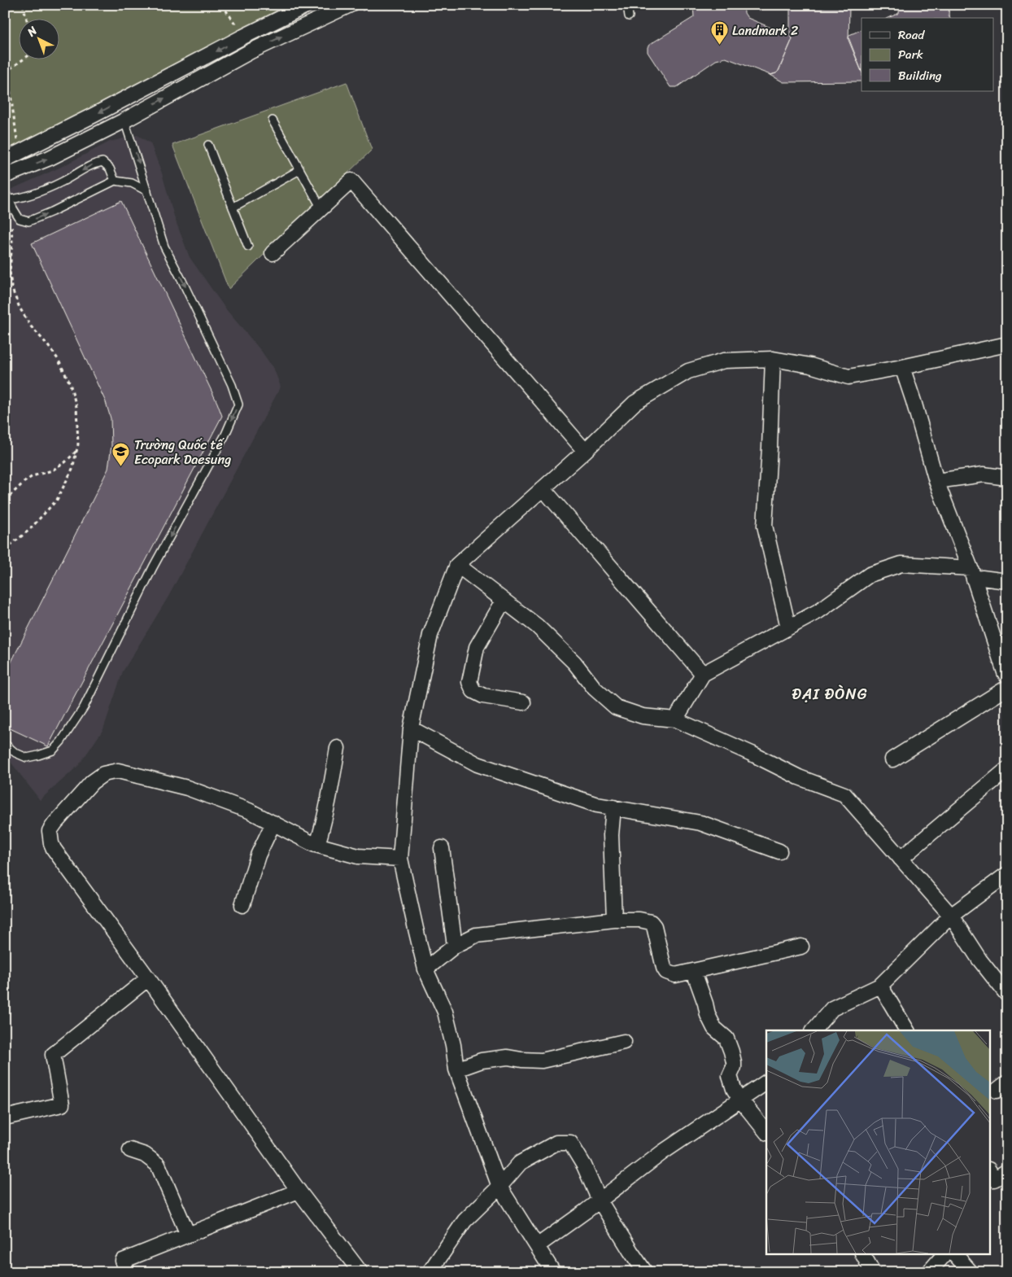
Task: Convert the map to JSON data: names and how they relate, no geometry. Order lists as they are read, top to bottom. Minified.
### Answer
{"districts":["ĐẠI ĐÒNG"],"places":{"building":["Landmark 2"],"school or university":["Trường Quốc tế Ecopark Daesung"]},"legend":["Road","Park","Building"],"north":"top left"}
